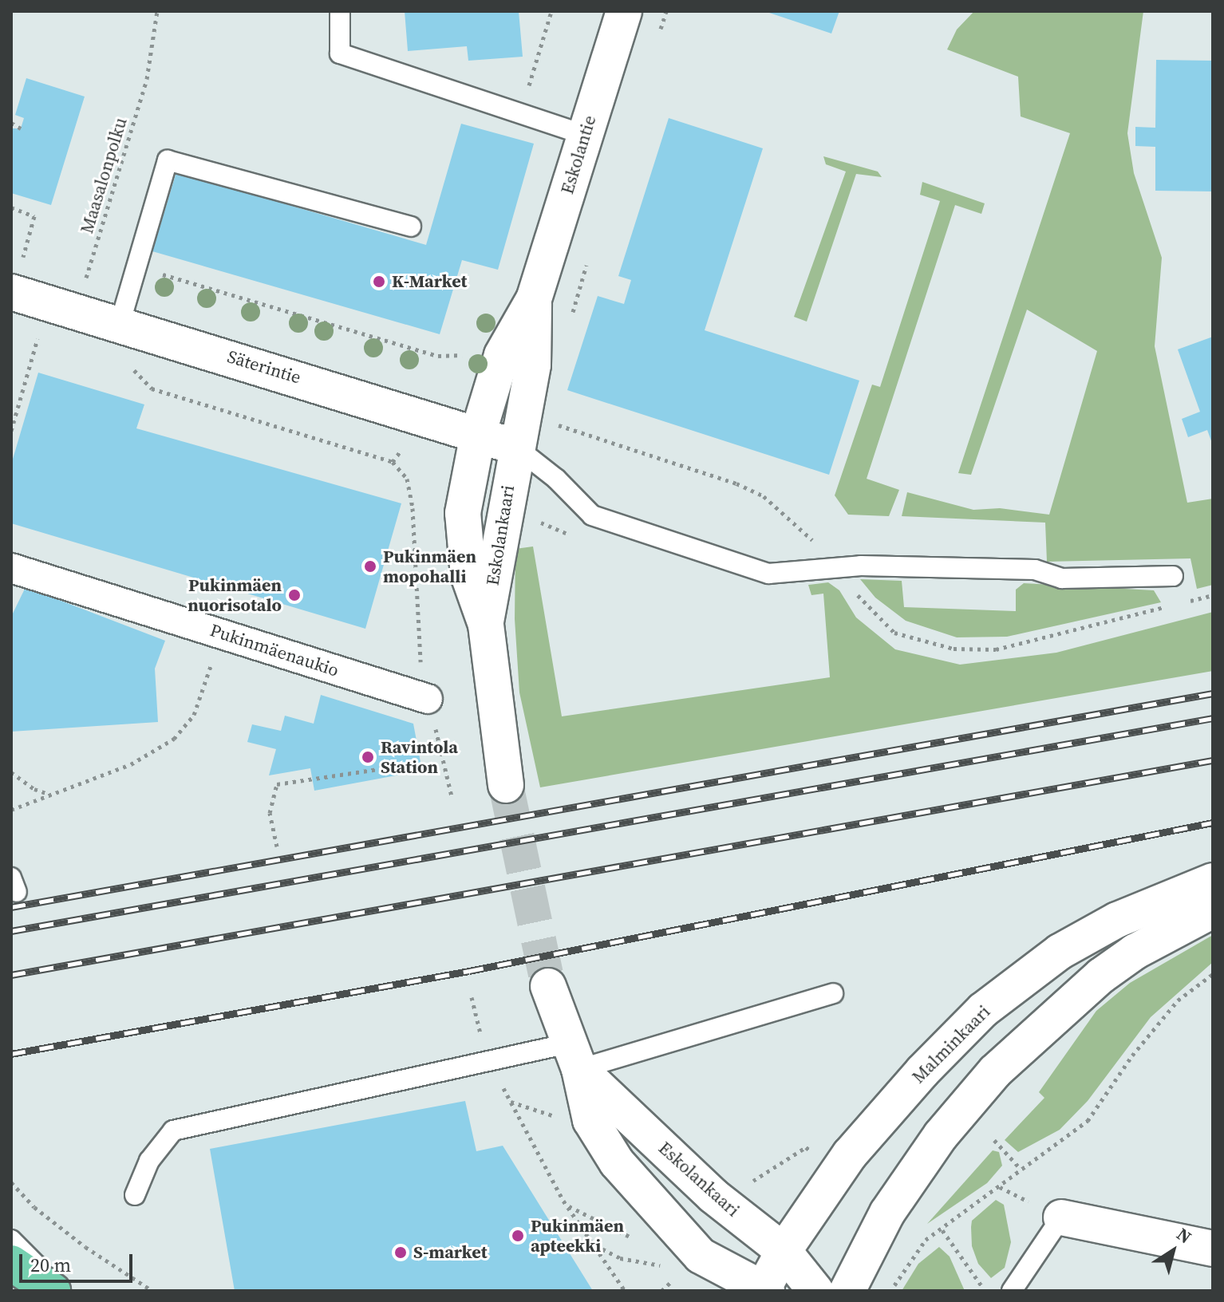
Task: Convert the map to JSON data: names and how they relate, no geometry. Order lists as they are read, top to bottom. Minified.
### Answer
{"streets":{"street":["Eskolantie","Säterintie","Eskolankaari","Pukinmäenaukio","Malminkaari"],"path":["Maasalonpolku"]},"crossings":[["Eskolantie","Säterintie"],["Eskolantie","Eskolankaari"],["Maasalonpolku","Säterintie"],["Säterintie","Eskolankaari"],["Eskolankaari","Malminkaari"]],"places":["K-Market","Pukinmäen mopohalli","Pukinmäen nuorisotalo","Ravintola Station","Pukinmäen apteekki","S-market"],"scale_bar":"20 m","north":"top right"}
